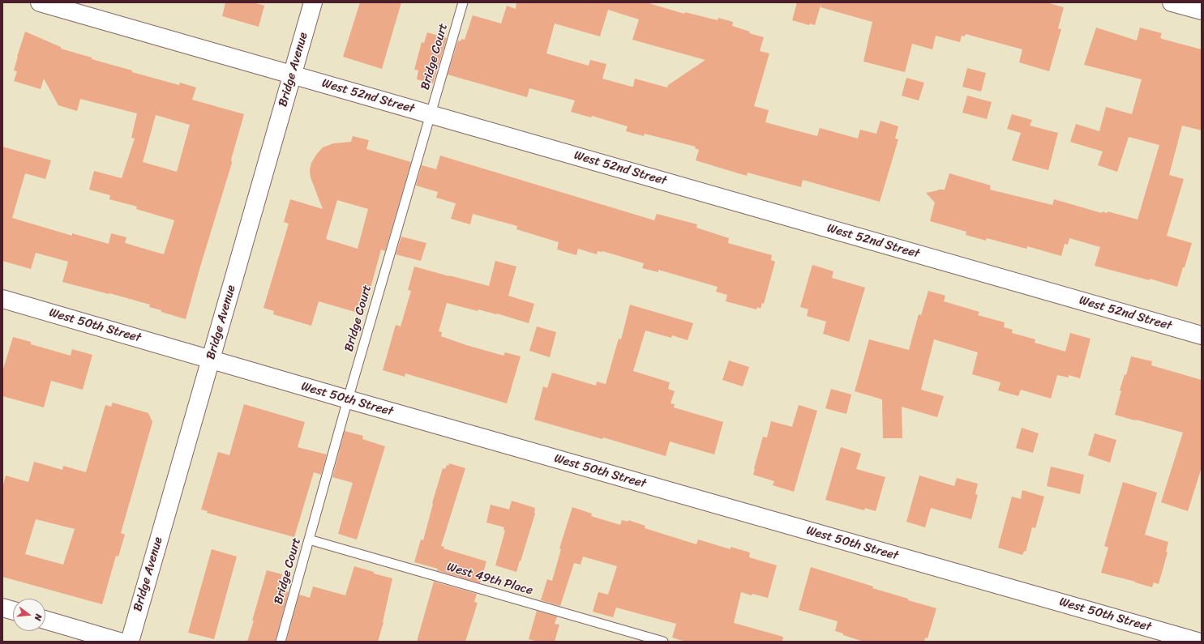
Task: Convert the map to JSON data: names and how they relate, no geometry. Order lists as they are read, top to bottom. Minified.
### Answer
{"streets":{"street":["Bridge Avenue","West 52nd Street","West 50th Street"],"lane":["Bridge Court","West 49th Place"]},"crossings":[["Bridge Court","West 52nd Street"],["Bridge Court","West 50th Street"],["Bridge Court","West 49th Place"],["Bridge Avenue","West 52nd Street"],["Bridge Avenue","West 50th Street"]],"north":"right"}
